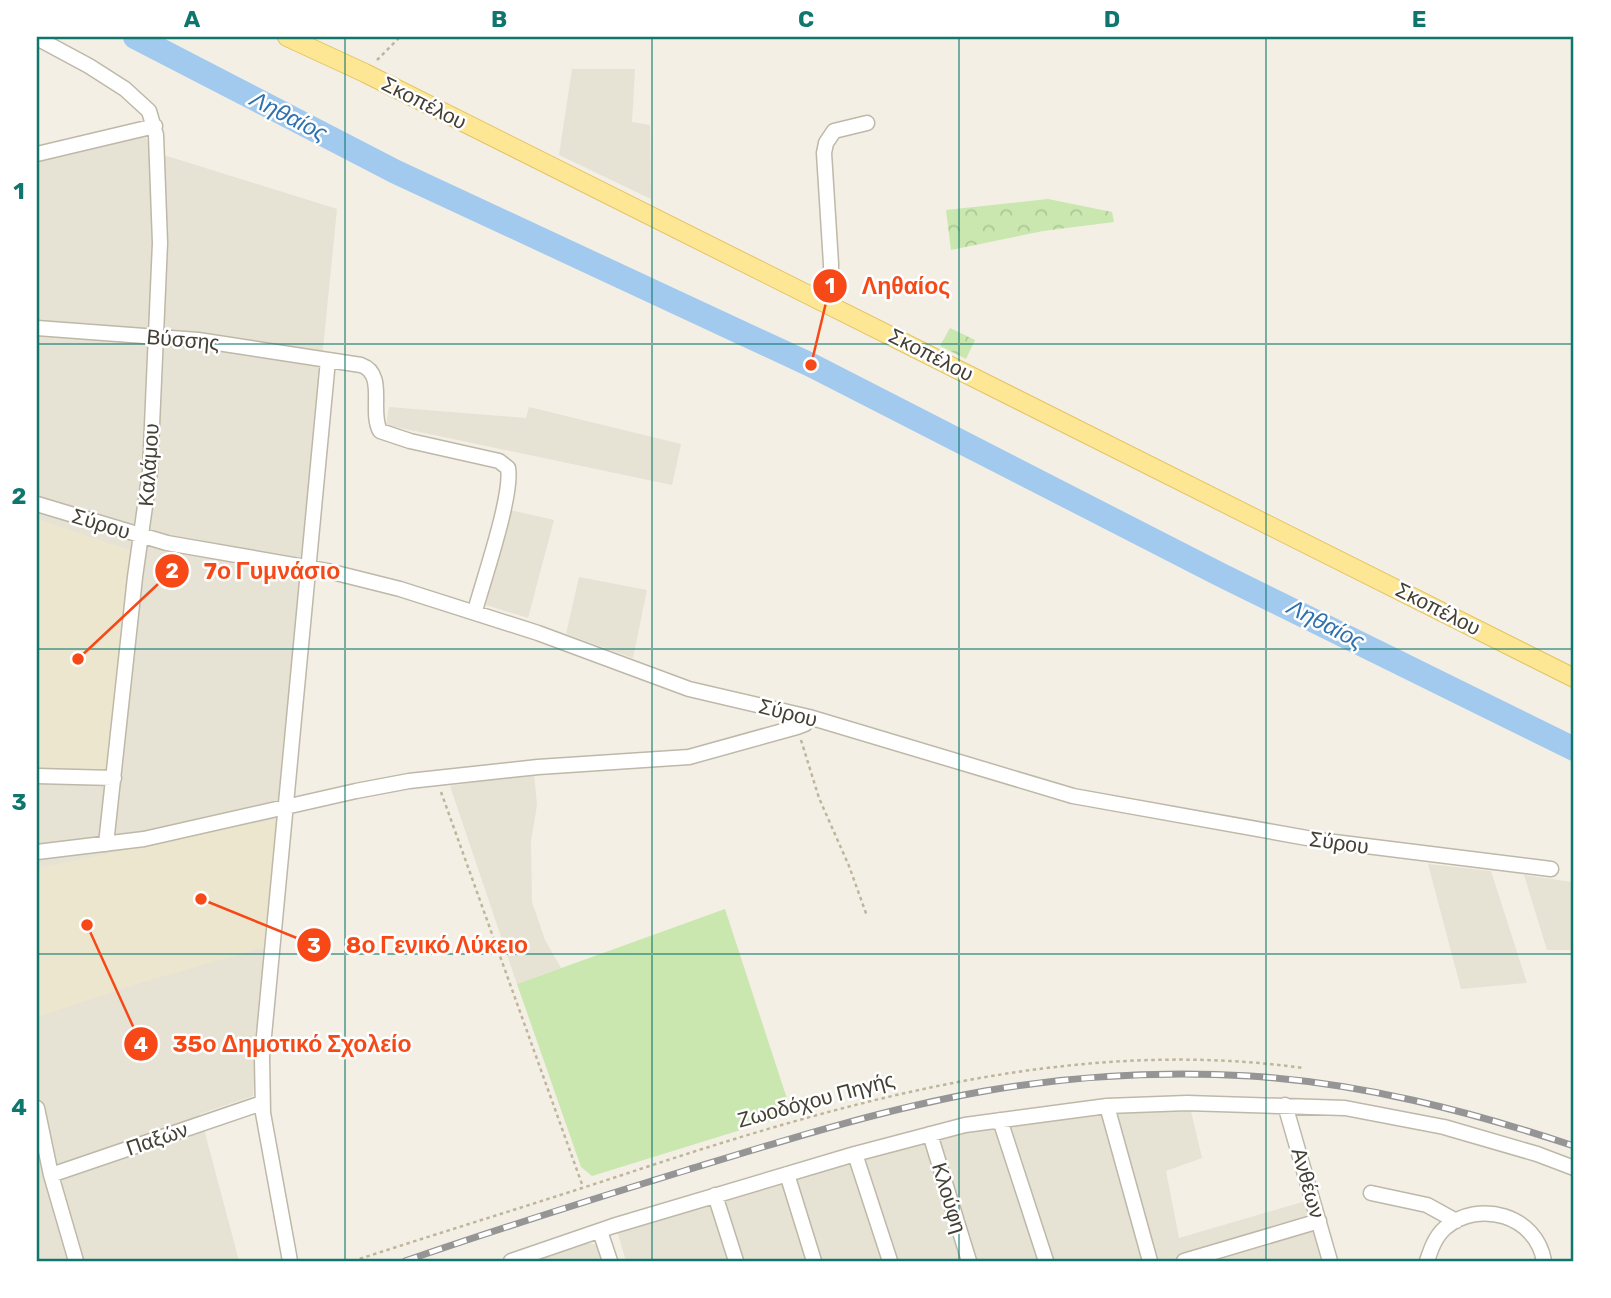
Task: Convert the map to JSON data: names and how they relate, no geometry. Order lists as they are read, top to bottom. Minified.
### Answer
{"streets":{"main road":["Σκοπέλου"],"street":["Βύσσης","Καλάμου","Σύρου","Παξών","Ανθέων","Κλούφη"],"path":["Ζωοδόχου Πηγής"]},"crossings":[["Βύσσης","Καλάμου"],["Βύσσης","Σύρου"],["Καλάμου","Σύρου"]],"water":["Ληθαίος"],"places":["Ληθαίος","7ο Γυμνάσιο","8ο Γενικό Λύκειο","35ο Δημοτικό Σχολείο"],"grid":{"columns":["A","B","C","D","E"],"rows":["1","2","3","4"]}}
